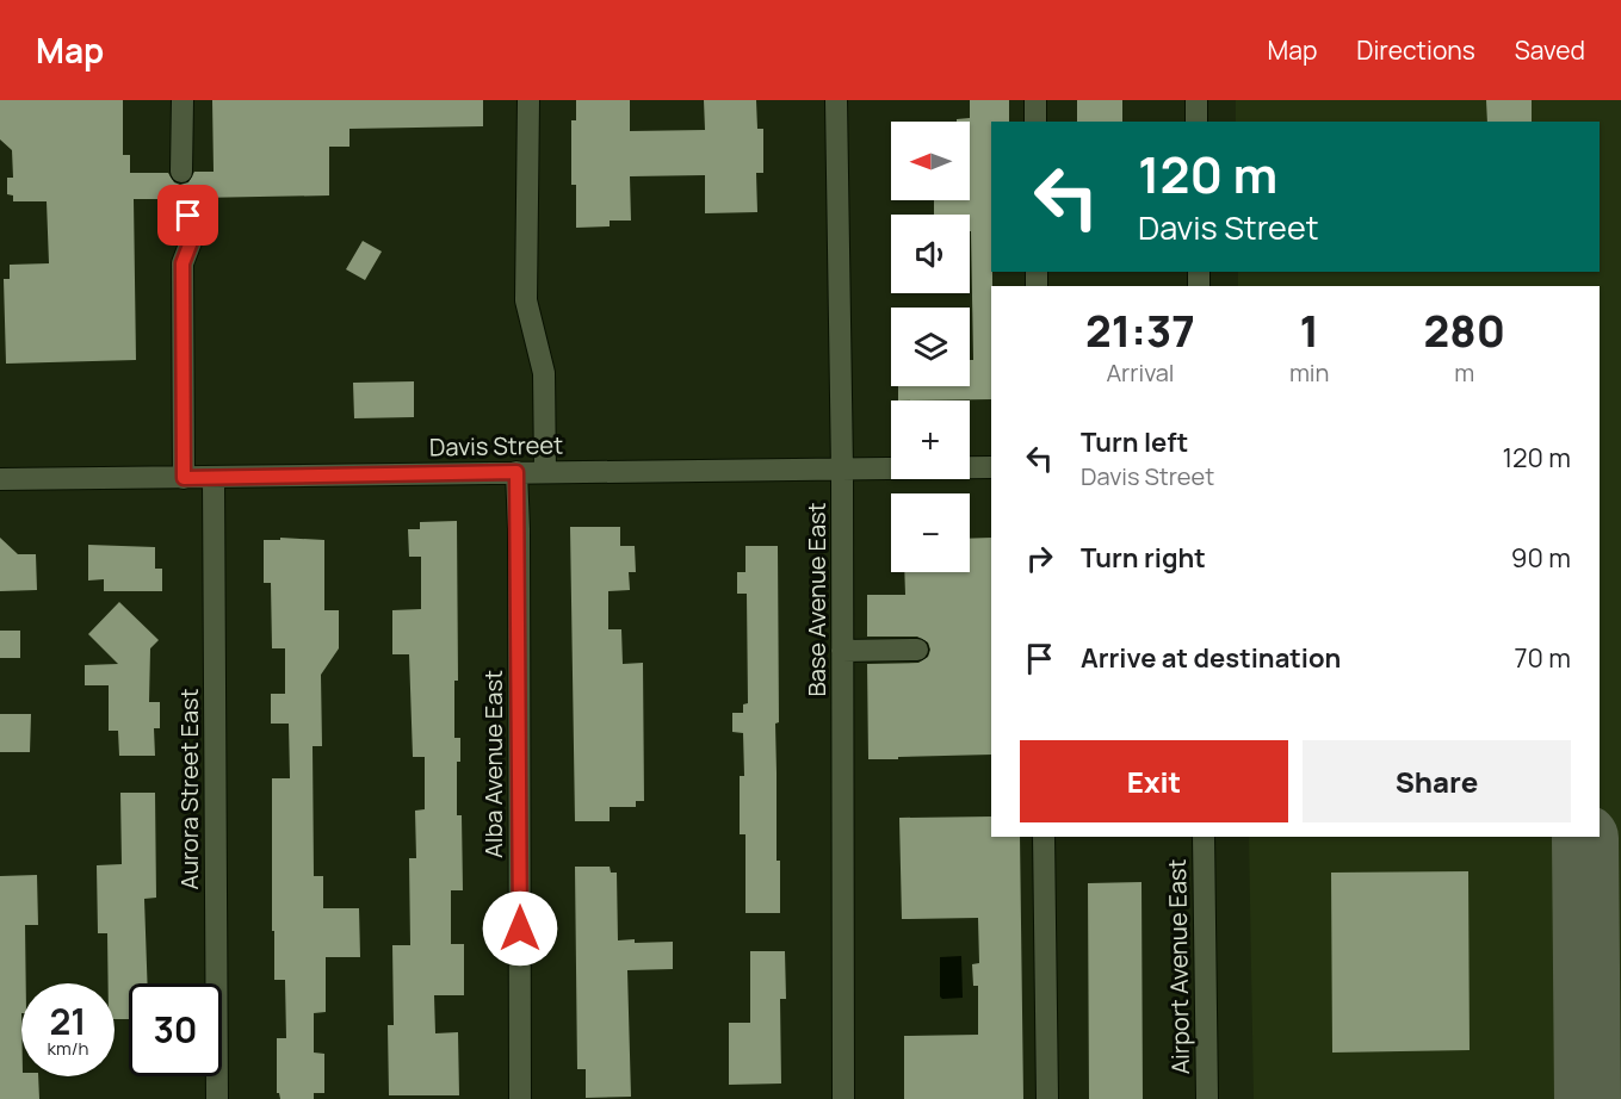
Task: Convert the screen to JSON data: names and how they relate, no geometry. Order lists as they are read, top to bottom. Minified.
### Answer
{"streets":{"street":["Davis Street","Base Avenue East","Alba Avenue East","Aurora Street East","Airport Avenue East"]},"crossings":[["Davis Street","Base Avenue East"],["Davis Street","Alba Avenue East"],["Davis Street","Aurora Street East"]],"north":"left","page":{"header":"Map","nav":["Map","Directions","Saved"],"map_buttons":["+","−"],"turn":["120 m","Davis Street"],"eta":["21:37","Arrival","1","min","280","m"],"list":[{"name":"Turn left","note":"Davis Street","value":"120 m"},{"name":"Turn right","value":"90 m"},{"name":"Arrive at destination","value":"70 m"}],"buttons":["Exit","Share"],"speed":"21 km/h","limit":"30"}}
